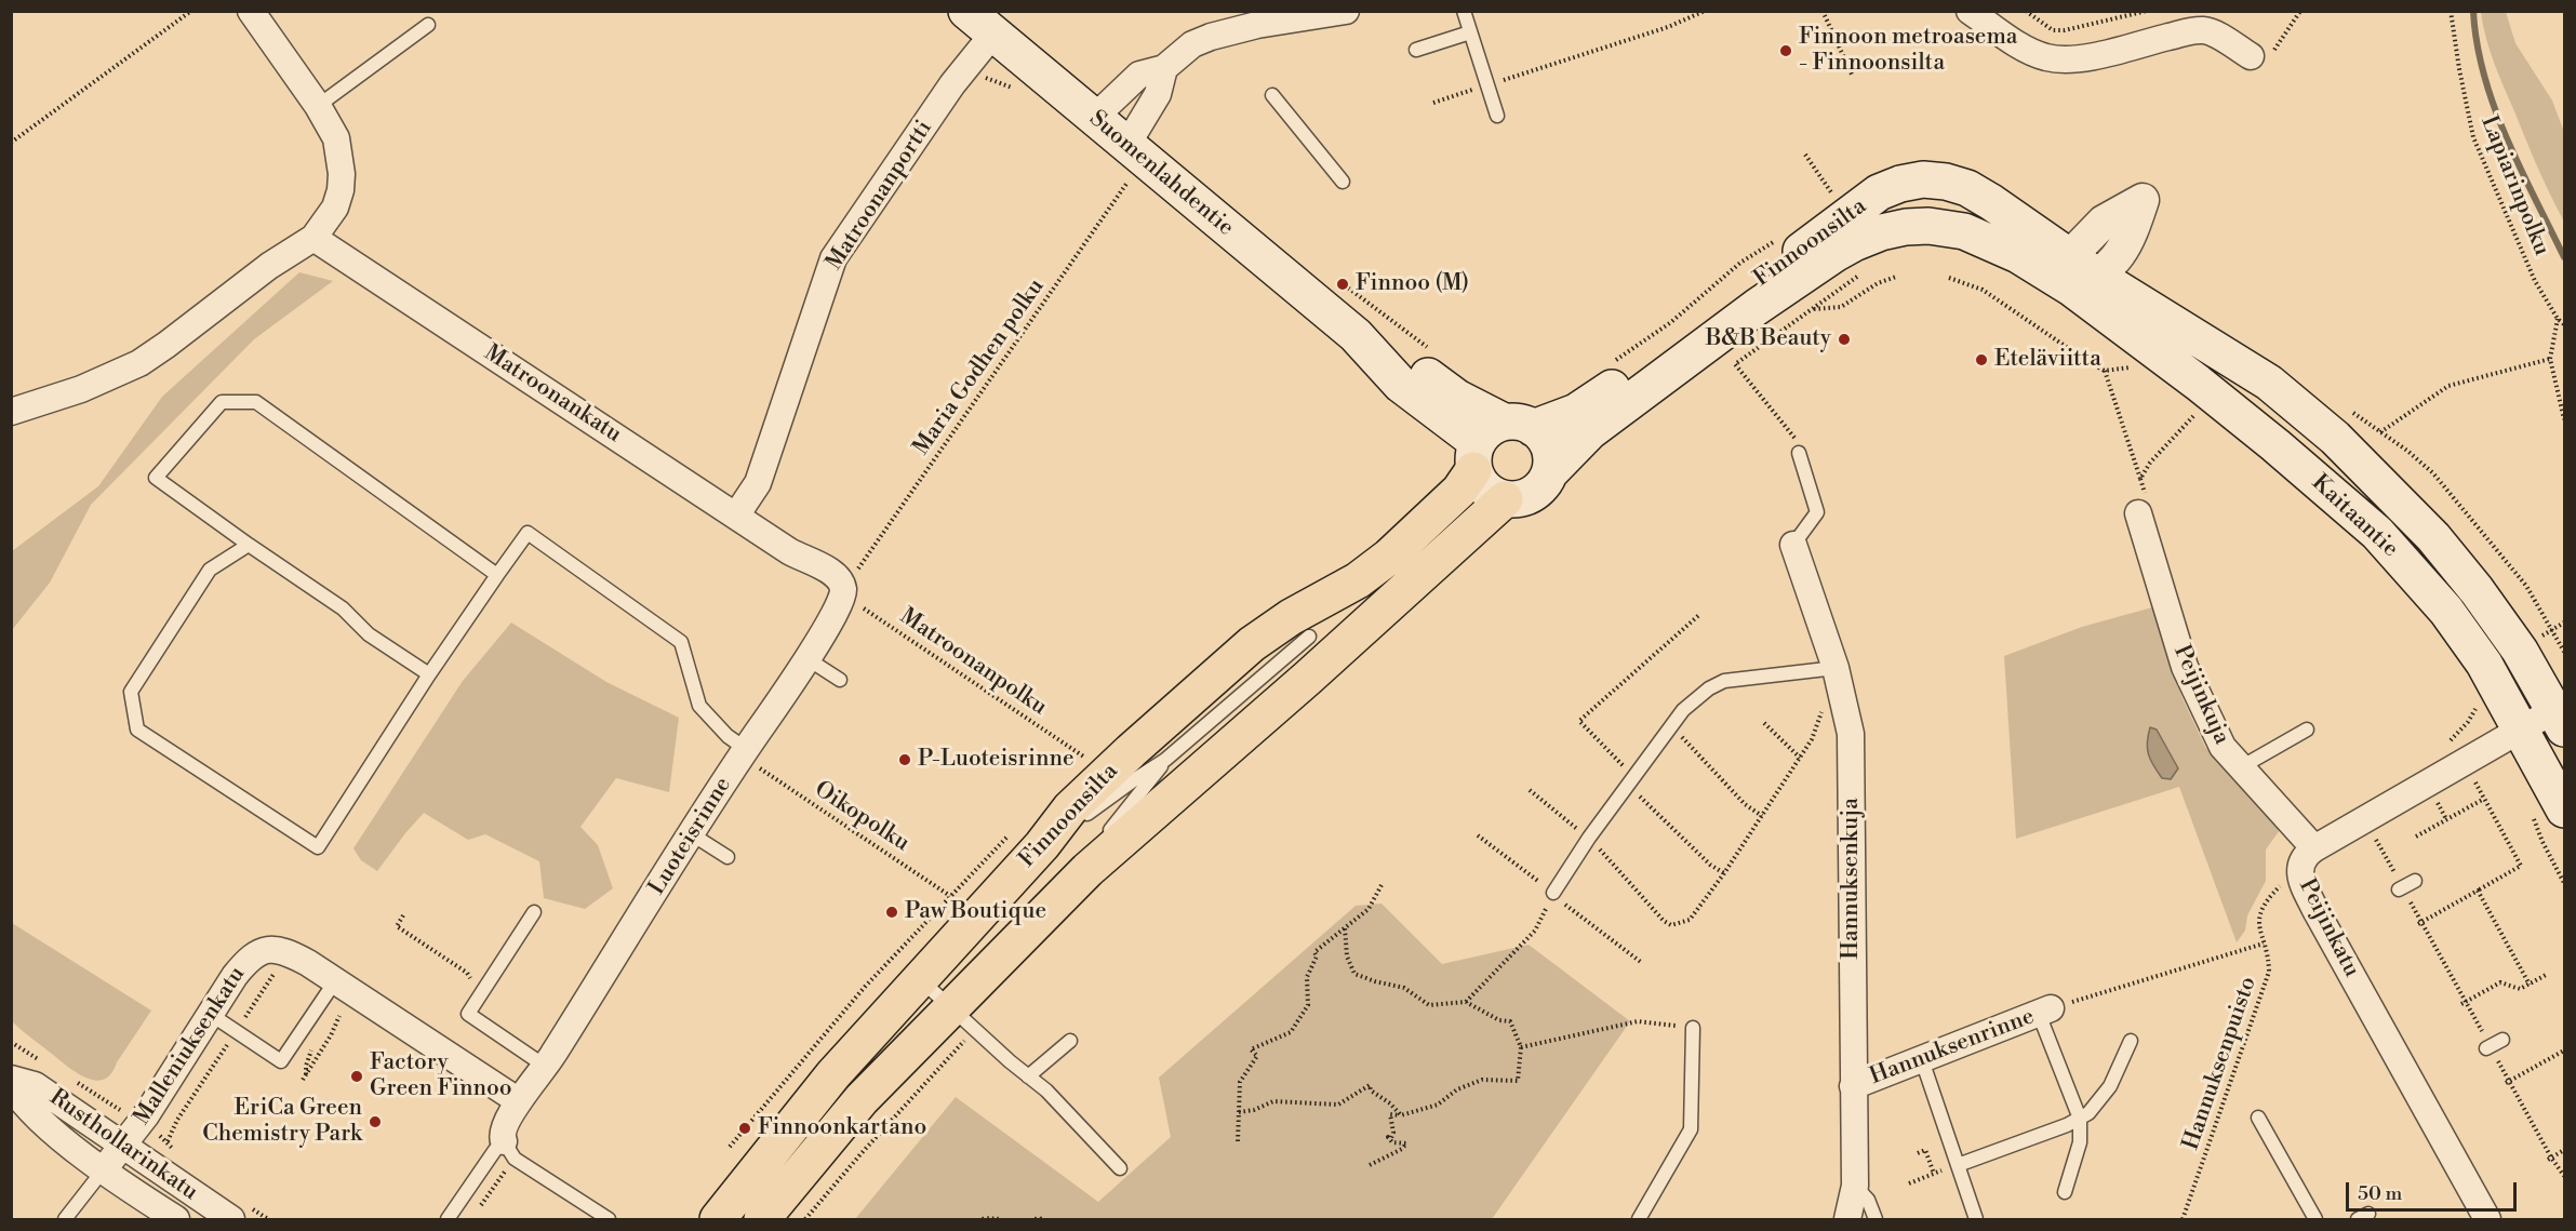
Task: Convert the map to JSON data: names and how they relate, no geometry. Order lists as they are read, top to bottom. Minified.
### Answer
{"streets":{"main road":["Suomenlahdentie","Finnoonsilta","Kaitaantie"],"street":["Matroonanportti","Matroonankatu","Peijinkuja","Luoteisrinne","Hannuksenkuja","Peijinkatu","Malleniuksenkatu","Hannuksenrinne","Rusthollarinkatu"],"path":["Lapiarinpolku","Maria Godhen polku","Matroonanpolku","Oikopolku","Hannuksenpuisto"]},"crossings":[["Suomenlahdentie","Matroonanportti"],["Suomenlahdentie","Finnoonsilta"],["Matroonanportti","Matroonankatu"],["Finnoonsilta","Kaitaantie"],["Matroonankatu","Matroonanpolku"],["Matroonankatu","Luoteisrinne"],["Kaitaantie","Peijinkatu"],["Matroonanpolku","Luoteisrinne"],["Peijinkuja","Peijinkatu"],["Oikopolku","Luoteisrinne"],["Luoteisrinne","Malleniuksenkatu"],["Hannuksenkuja","Hannuksenrinne"],["Malleniuksenkatu","Rusthollarinkatu"]],"places":["Finnoon metroasema - Finnoonsilta","Finnoo (M)","B&B Beauty","Eteläviitta","P-Luoteisrinne","Paw Boutique","Factory Green Finnoo","EriCa Green Chemistry Park","Finnoonkartano"],"scale_bar":"50 m"}
